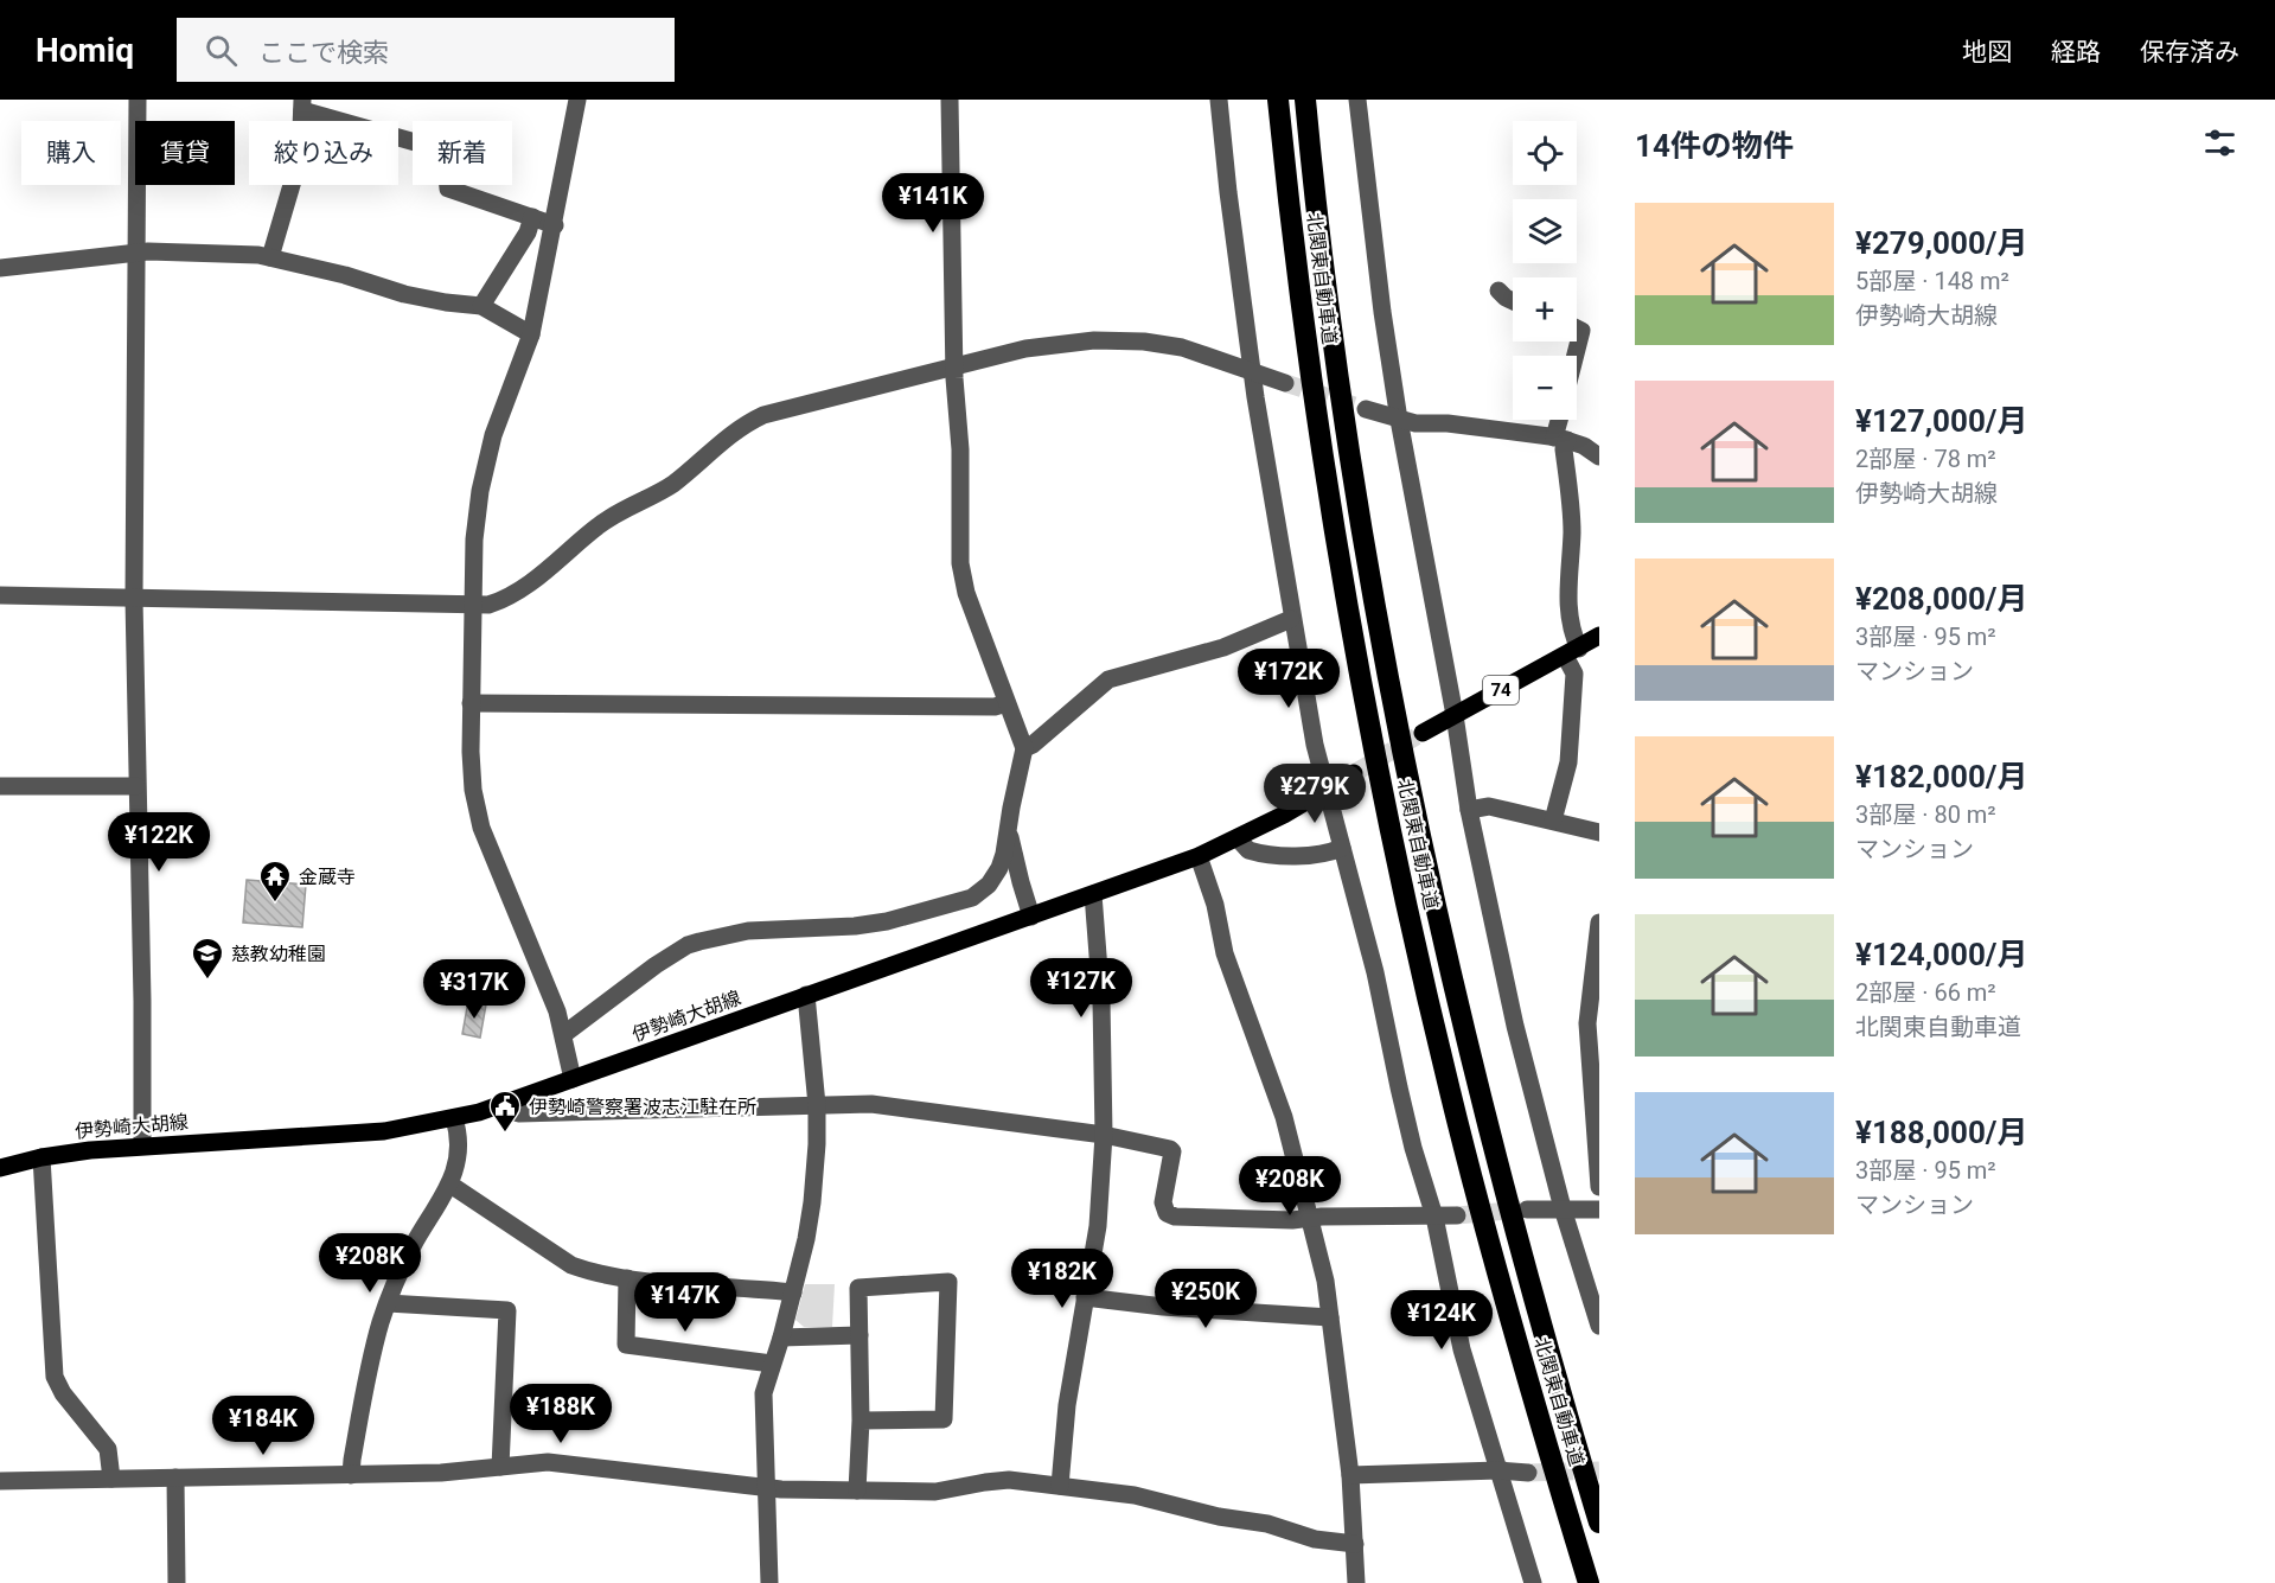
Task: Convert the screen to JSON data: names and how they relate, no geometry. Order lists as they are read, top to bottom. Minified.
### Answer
{"streets":{"highway":["北関東自動車道"],"main road":["74","伊勢崎大胡線"]},"places":{"temple":["金蔵寺"],"school or university":["慈教幼稚園"],"public building":["伊勢崎警察署波志江駐在所"]},"page":{"header":"Homiq","search":"ここで検索","nav":["地図","経路","保存済み"],"heading":"14件の物件","map_buttons":["+","−"],"chip":["購入","賃貸","絞り込み","新着"],"price":["¥141K","¥172K","¥279K","¥122K","¥127K","¥317K","¥208K","¥208K","¥182K","¥250K","¥147K","¥124K","¥188K","¥184K"],"list":[{"name":"¥279,000/月","note":"5部屋 · 148 m² · 伊勢崎大胡線"},{"name":"¥127,000/月","note":"2部屋 · 78 m² · 伊勢崎大胡線"},{"name":"¥208,000/月","note":"3部屋 · 95 m² · マンション"},{"name":"¥182,000/月","note":"3部屋 · 80 m² · マンション"},{"name":"¥124,000/月","note":"2部屋 · 66 m² · 北関東自動車道"},{"name":"¥188,000/月","note":"3部屋 · 95 m² · マンション"}]}}
